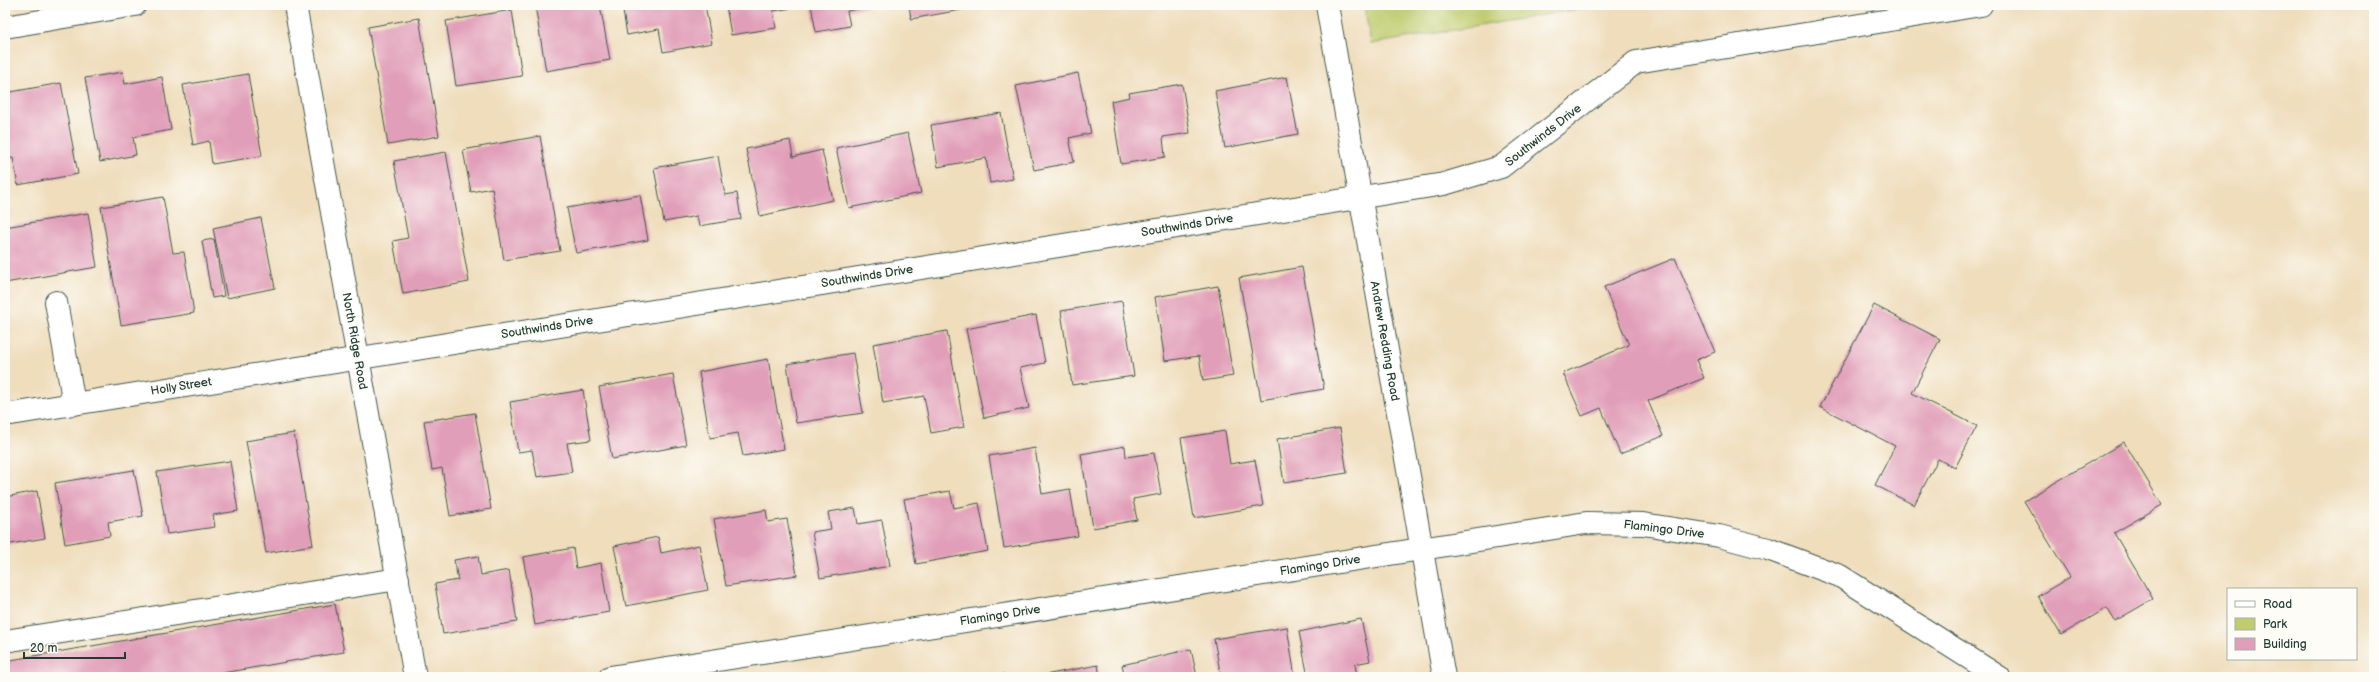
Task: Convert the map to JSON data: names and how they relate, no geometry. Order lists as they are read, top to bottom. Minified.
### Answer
{"streets":{"street":["Southwinds Drive","North Ridge Road","Andrew Redding Road","Holly Street","Flamingo Drive"]},"crossings":[["Southwinds Drive","North Ridge Road"],["Southwinds Drive","Andrew Redding Road"],["Southwinds Drive","Holly Street"],["North Ridge Road","Holly Street"],["Andrew Redding Road","Flamingo Drive"]],"legend":["Road","Park","Building"],"scale_bar":"20 m"}
